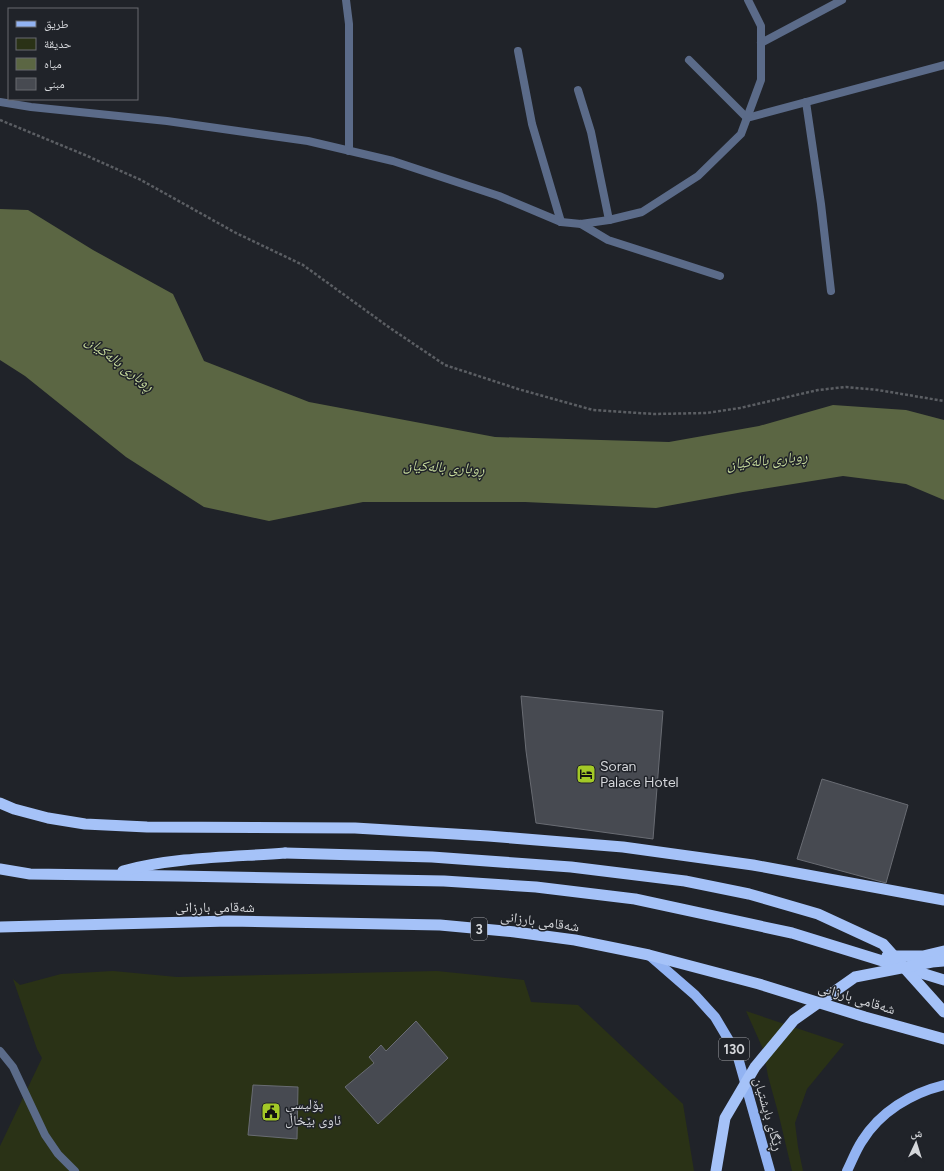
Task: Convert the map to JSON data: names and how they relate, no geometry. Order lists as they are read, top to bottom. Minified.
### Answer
{"streets":{"highway":["شەقامی بارزانی","3"],"main road":["130","ڕێگای باپشتیان"]},"crossings":[["شەقامی بارزانی","ڕێگای باپشتیان"]],"water":["ڕوباری بالەکیان"],"places":{"hotel":["Soran Palace Hotel"],"public building":["پۆلیسی ئاوی بێخاڵ"]},"legend":["طريق","حديقة","مياه","مبنى"],"north":"top"}
